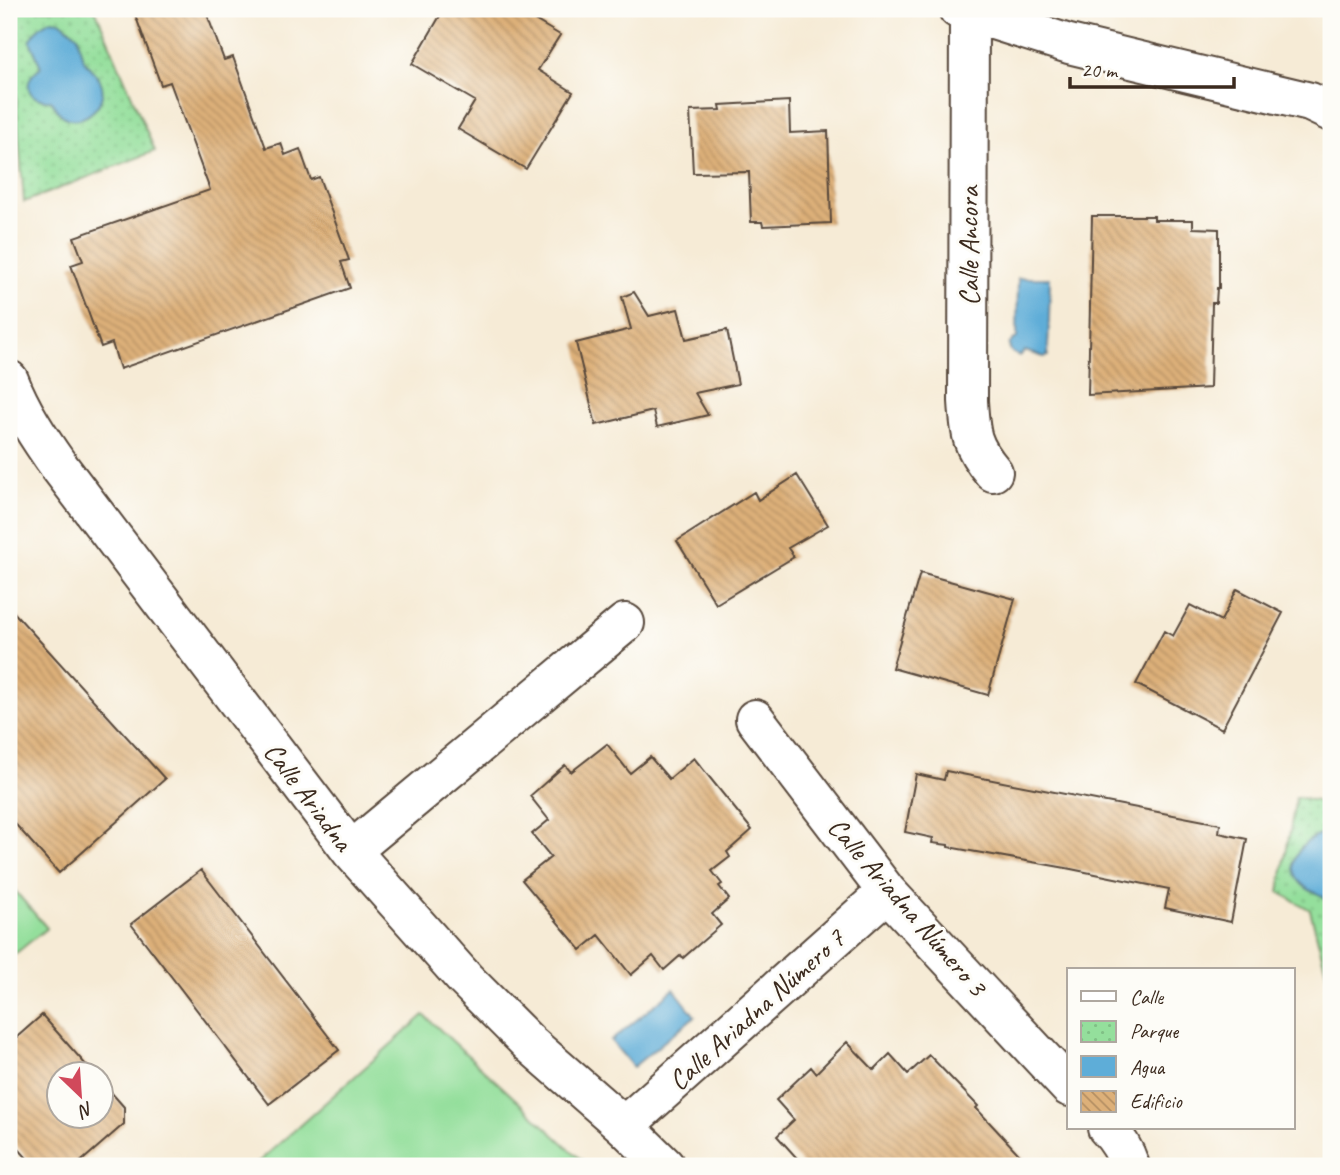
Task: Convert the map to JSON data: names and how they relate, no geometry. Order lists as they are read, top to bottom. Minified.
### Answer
{"streets":{"street":["Calle Ancora","Calle Ariadna","Calle Ariadna Número 3","Calle Ariadna Número 7"]},"crossings":[["Calle Ariadna","Calle Ariadna Número 7"],["Calle Ariadna Número 3","Calle Ariadna Número 7"]],"legend":["Calle","Parque","Agua","Edificio"],"scale_bar":"20 m","north":"bottom right"}
